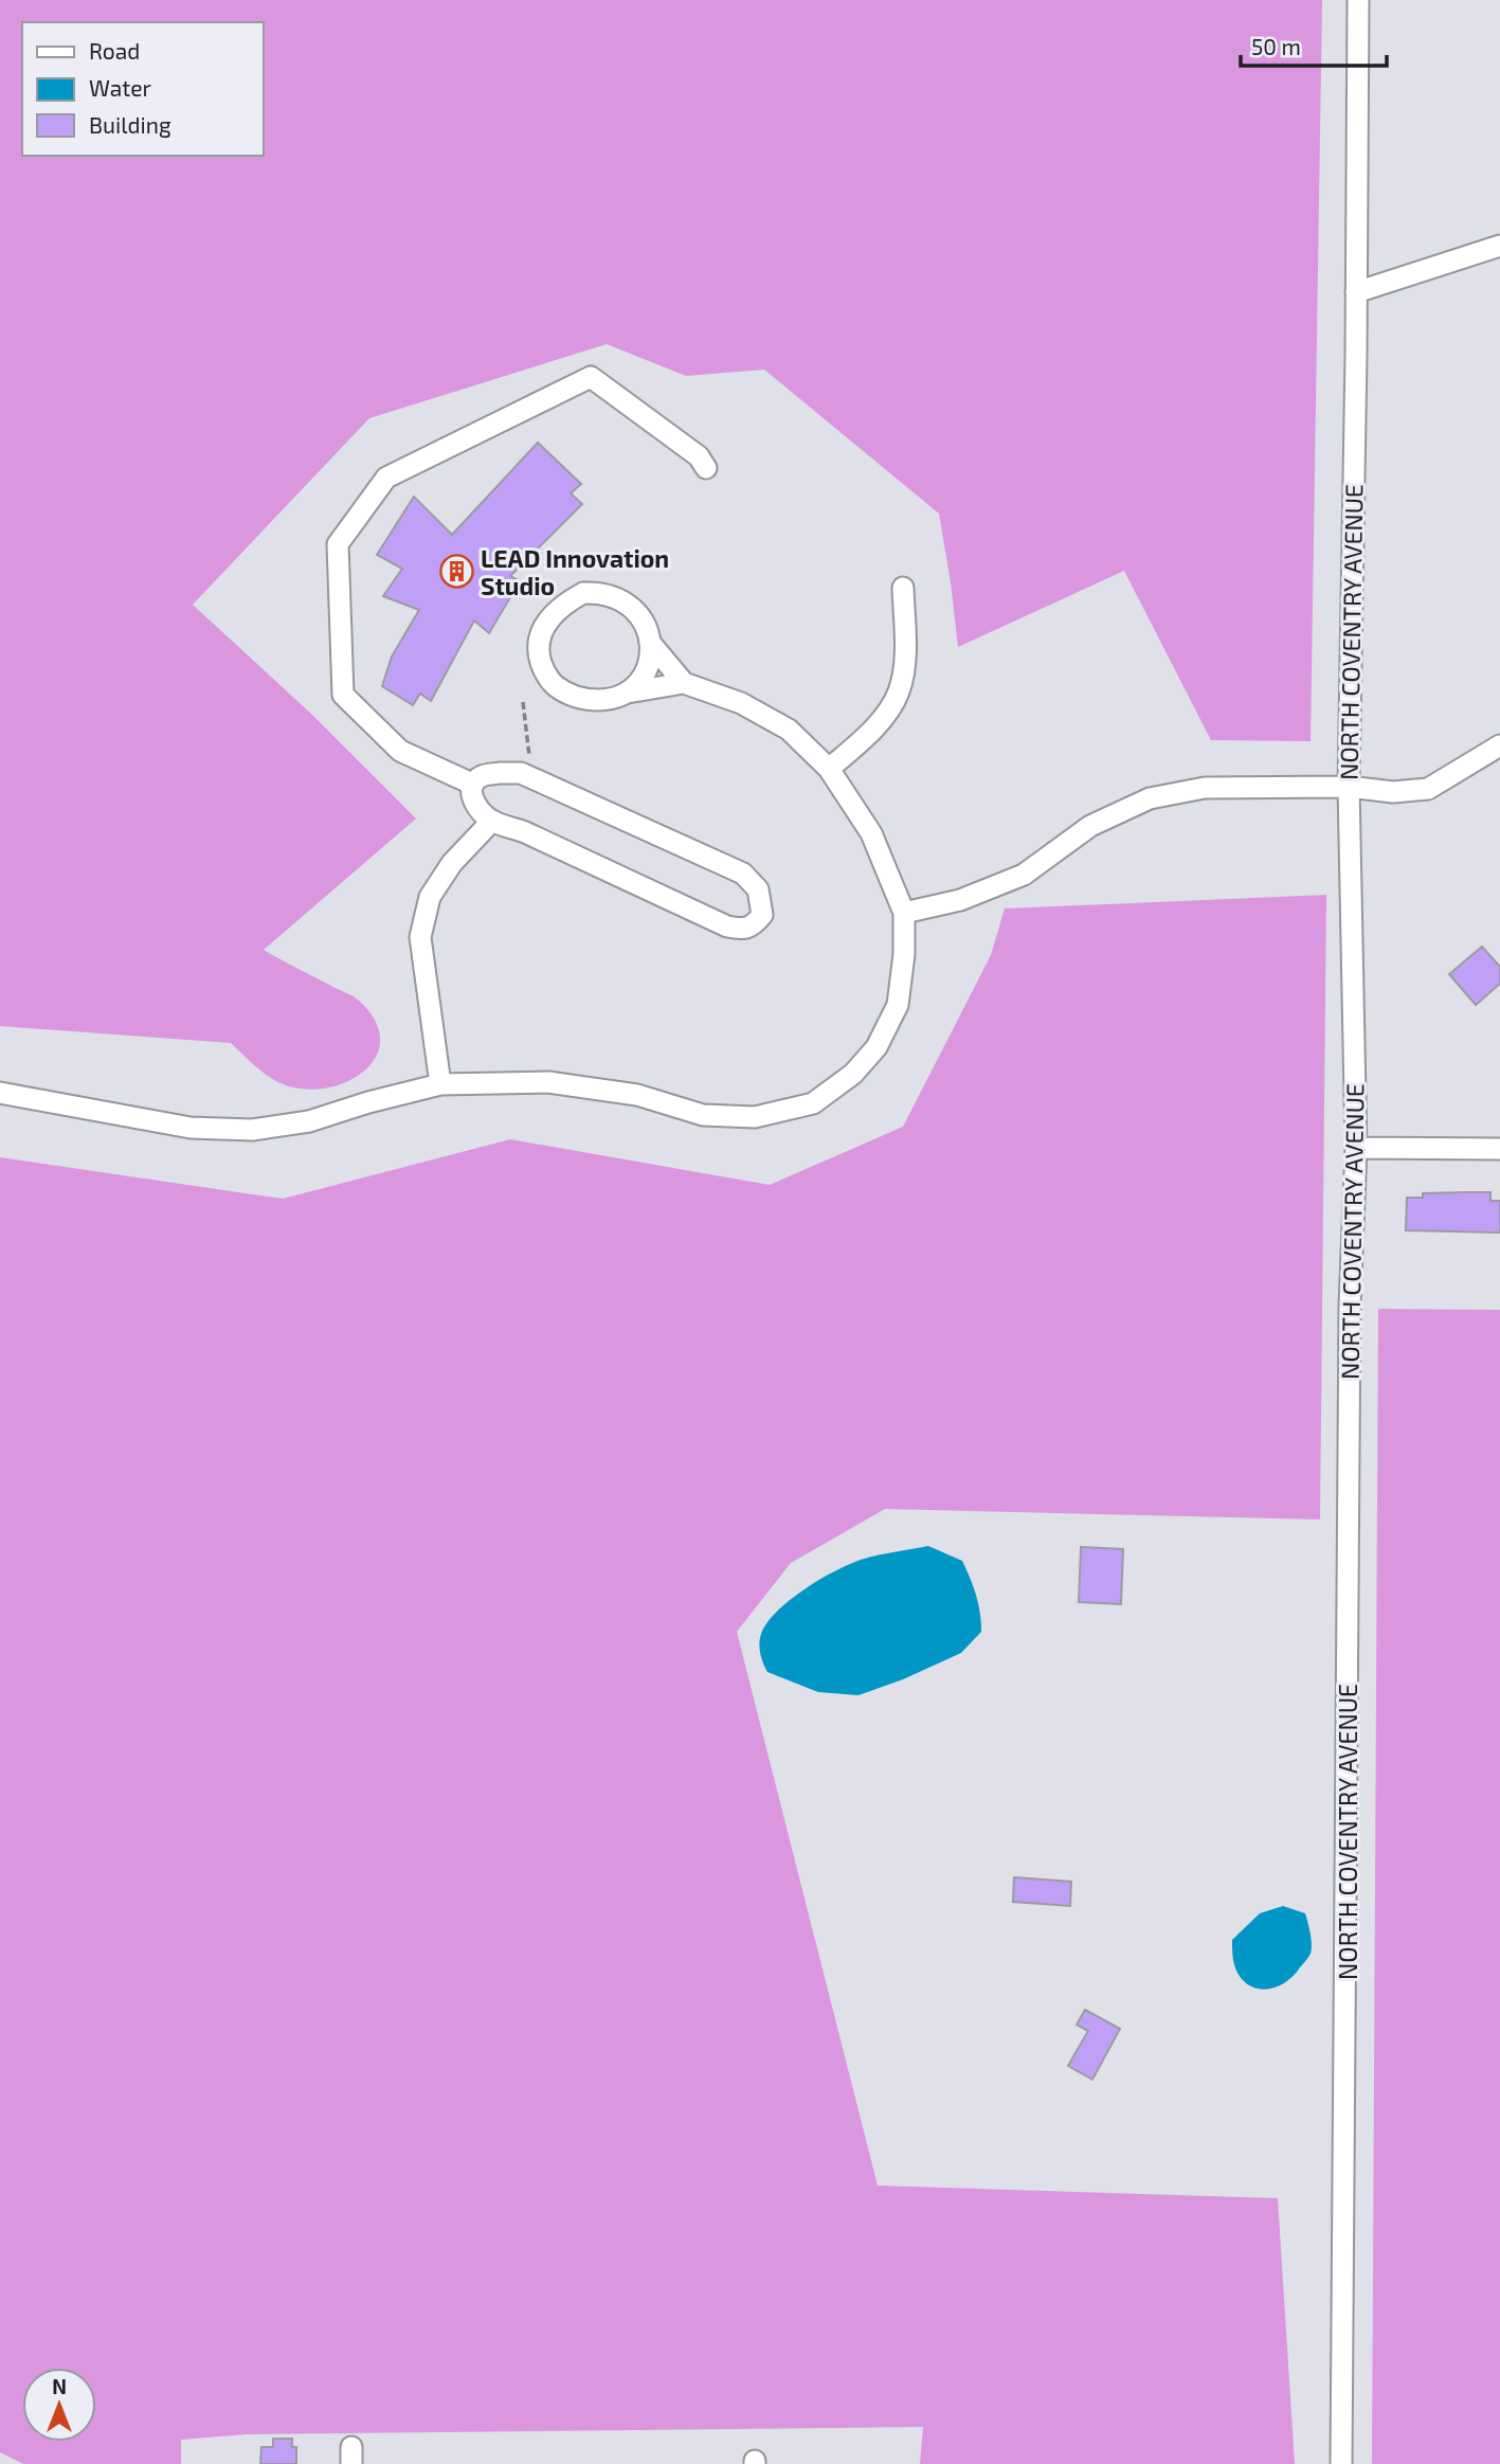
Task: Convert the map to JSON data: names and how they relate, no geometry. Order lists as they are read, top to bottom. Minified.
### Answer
{"streets":{"street":["NORTH COVENTRY AVENUE"]},"places":{"building":["LEAD Innovation Studio"]},"legend":["Road","Water","Building"],"scale_bar":"50 m","north":"top"}
